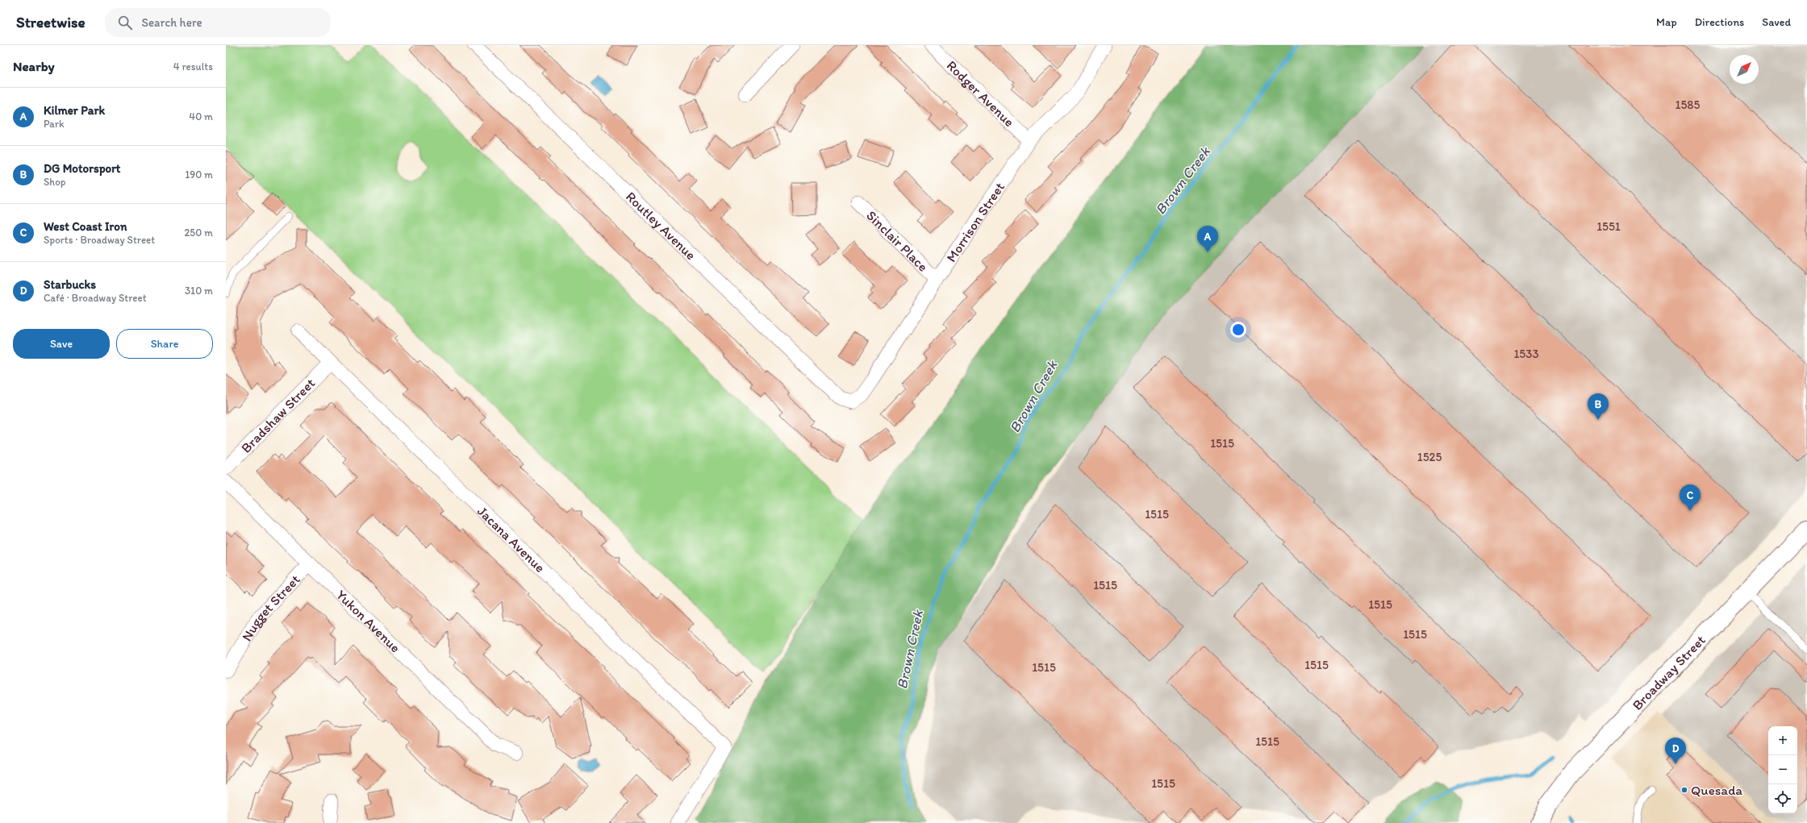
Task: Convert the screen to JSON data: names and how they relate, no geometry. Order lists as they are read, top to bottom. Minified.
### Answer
{"streets":{"main road":["Broadway Street"],"street":["Rodger Avenue","Morrison Street","Routley Avenue","Sinclair Place","Bradshaw Street","Jacana Avenue","Nugget Street","Yukon Avenue"]},"crossings":[["Rodger Avenue","Morrison Street"],["Morrison Street","Routley Avenue"],["Morrison Street","Sinclair Place"],["Bradshaw Street","Jacana Avenue"],["Nugget Street","Yukon Avenue"]],"water":["Brown Creek"],"places":["Quesada"],"house_numbers":["1585","1551","1533","1515","1525","1515","1515","1515","1515","1515","1515","1515","1515"],"north":"top right","page":{"header":"Streetwise","search":"Search here","nav":["Map","Directions","Saved"],"heading":["Nearby","4 results"],"list":[{"mark":"A","name":"Kilmer Park","note":"Park","value":"40 m"},{"mark":"B","name":"DG Motorsport","note":"Shop","value":"190 m"},{"mark":"C","name":"West Coast Iron","note":"Sports · Broadway Street","value":"250 m"},{"mark":"D","name":"Starbucks","note":"Café · Broadway Street","value":"310 m"}],"pins":["A","B","C","D"],"buttons":["Save","Share"],"map_buttons":["+","−"]}}
